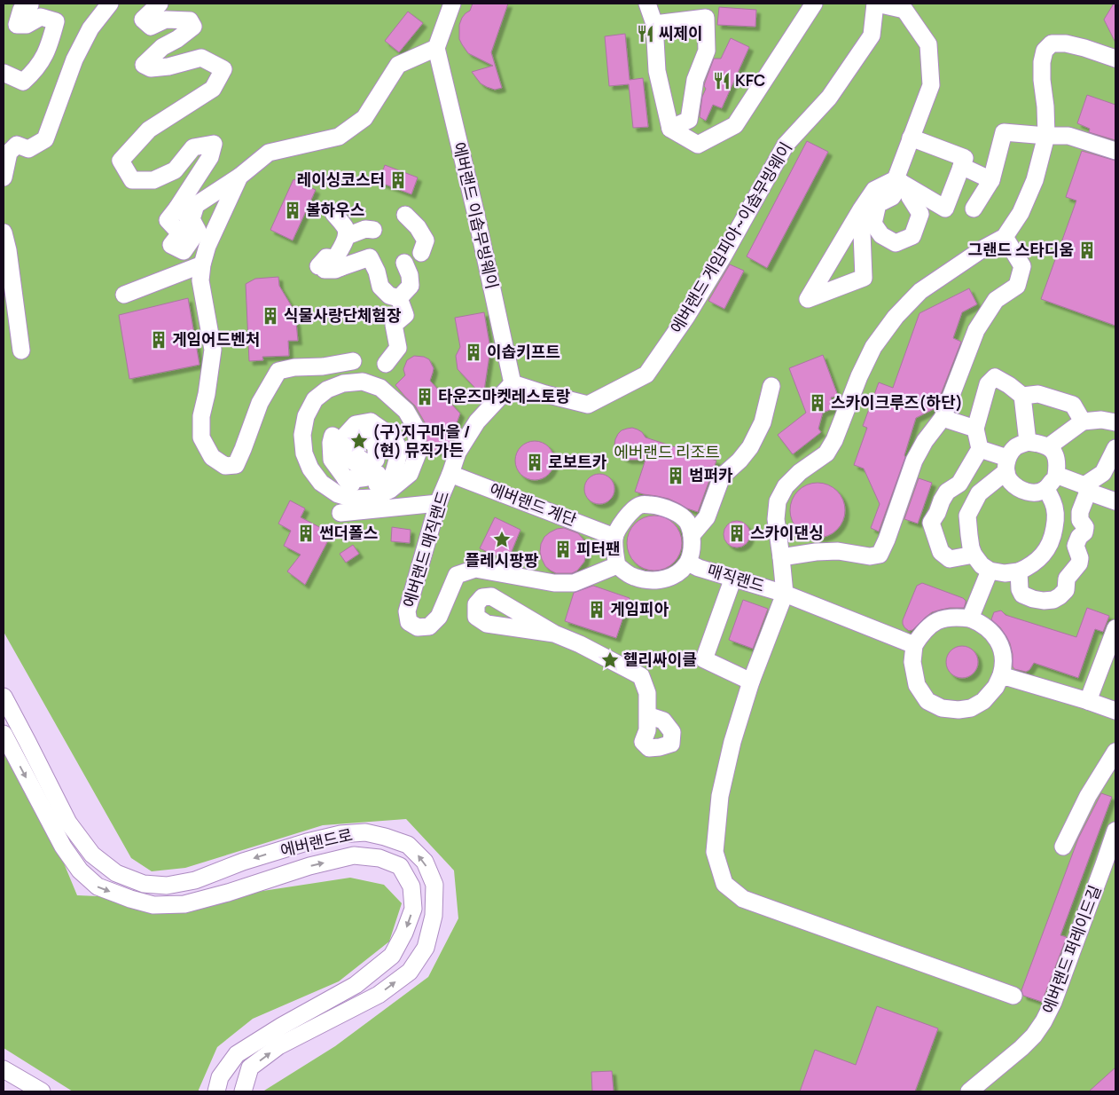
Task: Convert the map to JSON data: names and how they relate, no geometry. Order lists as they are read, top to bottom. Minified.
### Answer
{"streets":{"street":["에버랜드 이솝무빙웨이","에버랜드 게임피아~이솝무빙웨이","에버랜드 계단","에버랜드 매직랜드","매직랜드","에버랜드로","에버랜드 퍼레이드길"]},"crossings":[["에버랜드 이솝무빙웨이","에버랜드 게임피아~이솝무빙웨이"],["에버랜드 이솝무빙웨이","에버랜드 매직랜드"],["에버랜드 게임피아~이솝무빙웨이","에버랜드 매직랜드"],["에버랜드 계단","에버랜드 매직랜드"],["에버랜드 계단","매직랜드"],["에버랜드 매직랜드","매직랜드"]],"parks":["에버랜드 리조트"],"places":{"restaurant":["씨제이","KFC"],"building":["레이싱코스터","볼하우스","그랜드 스타디움","식물사랑단체험장","게임어드벤처","이솝키프트","타운즈마켓레스토랑","스카이크루즈(하단)","로보트카","범퍼카","썬더폴스","스카이댄싱","피터팬","게임피아"],"place":["(구)지구마을 / (현) 뮤직가든","플레시팡팡","헬리싸이클"]}}
